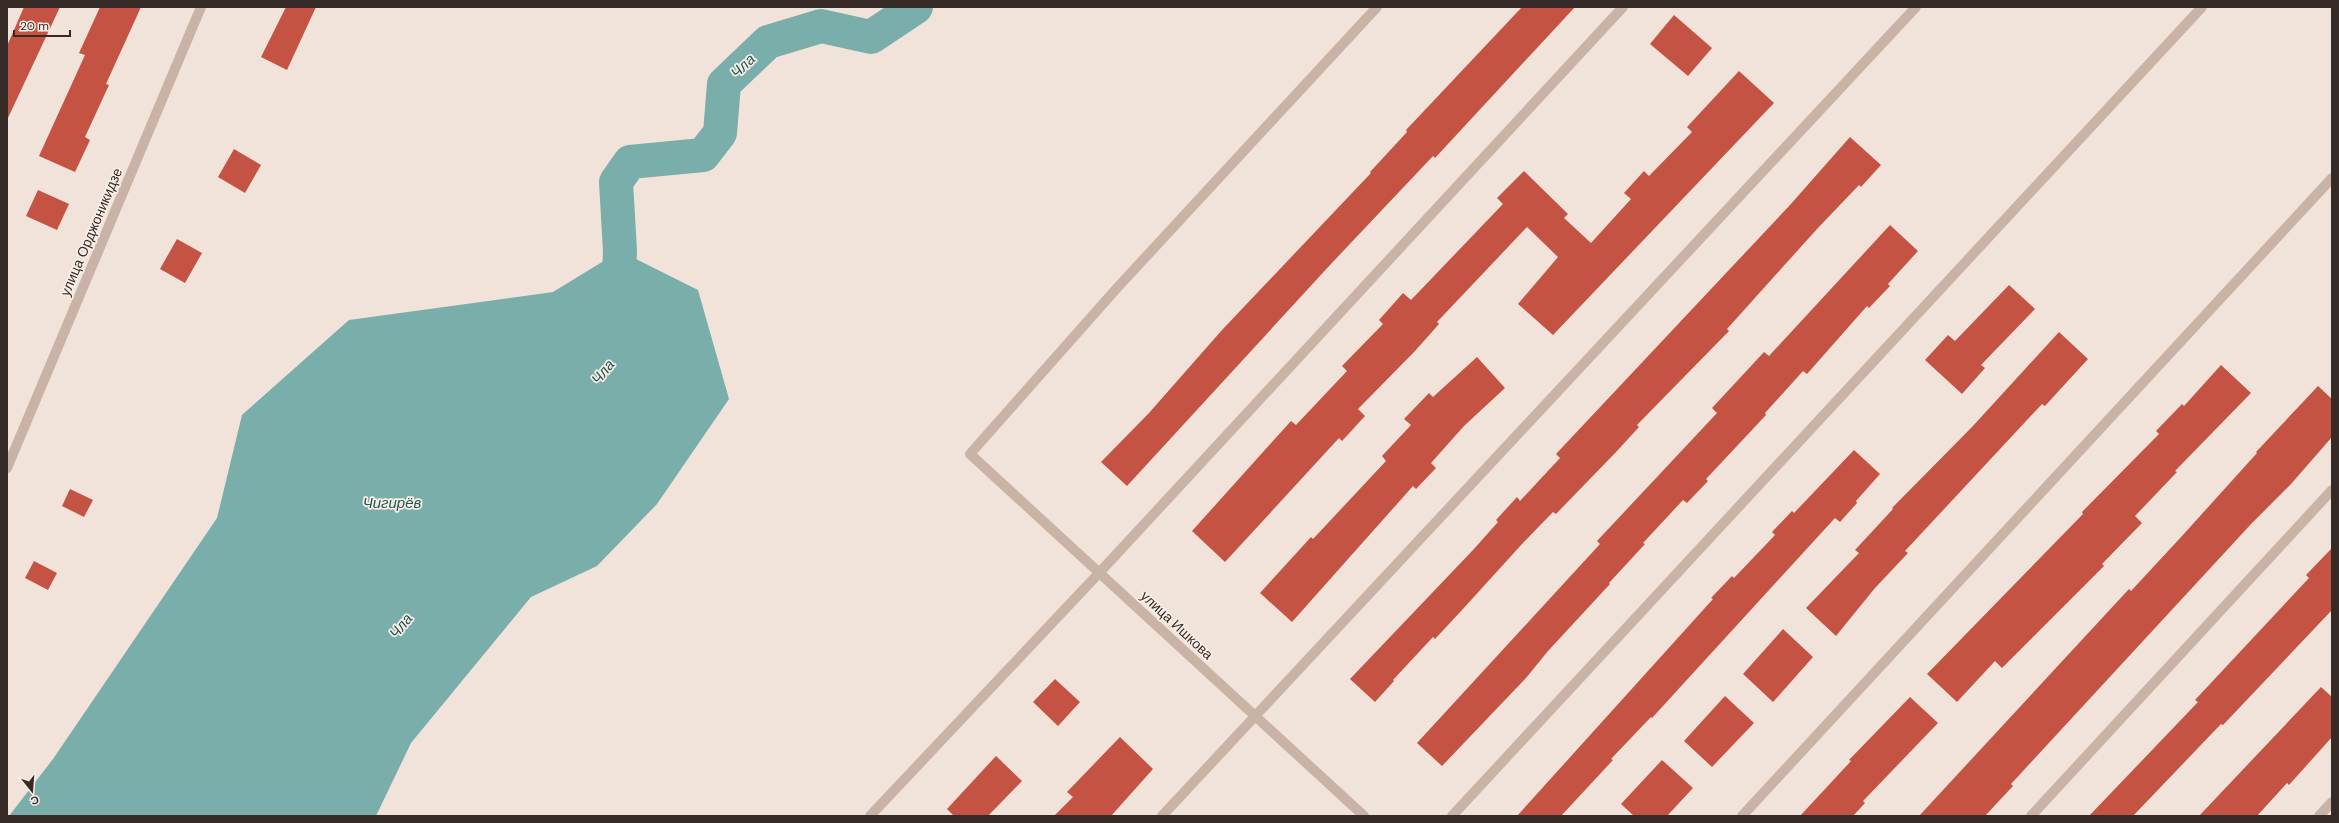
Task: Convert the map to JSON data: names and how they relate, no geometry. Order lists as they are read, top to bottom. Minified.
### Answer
{"streets":{"street":["улица Орджоникидзе","улица Ишкова"]},"water":["Чла","Чигирёв"],"scale_bar":"20 m","north":"bottom"}
